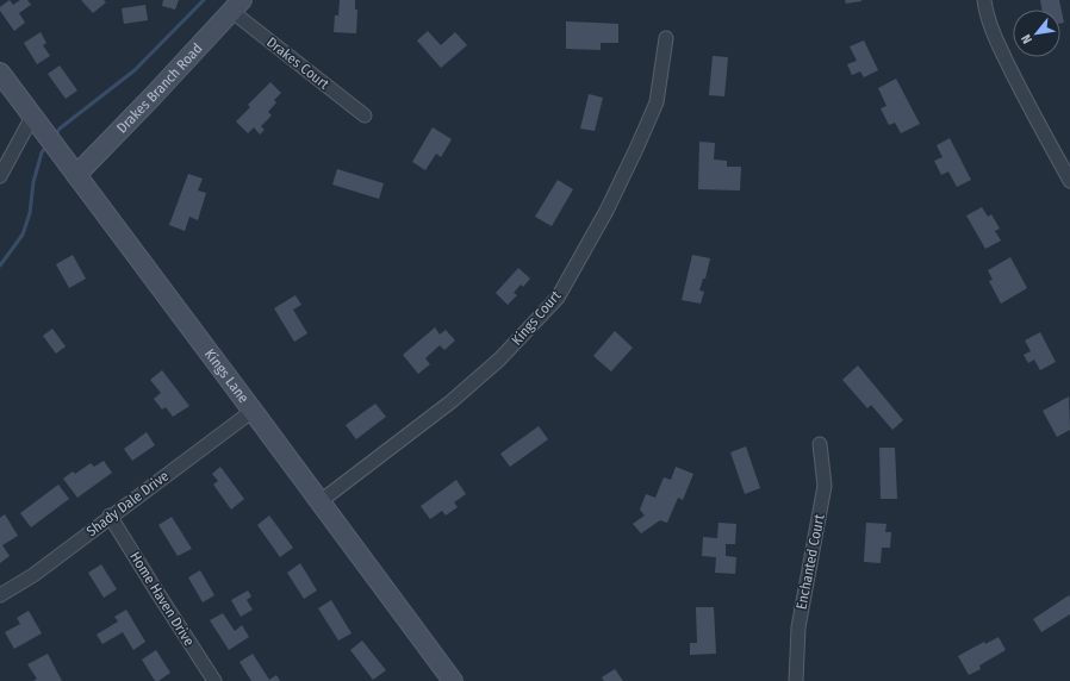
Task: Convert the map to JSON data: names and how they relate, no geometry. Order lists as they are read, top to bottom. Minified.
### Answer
{"streets":{"street":["Drakes Court","Drakes Branch Road","Kings Court","Kings Lane","Shady Dale Drive","Enchanted Court","Home Haven Drive"]},"crossings":[["Drakes Court","Drakes Branch Road"],["Drakes Branch Road","Kings Lane"],["Kings Court","Kings Lane"],["Kings Lane","Shady Dale Drive"],["Shady Dale Drive","Home Haven Drive"]],"north":"bottom left"}
